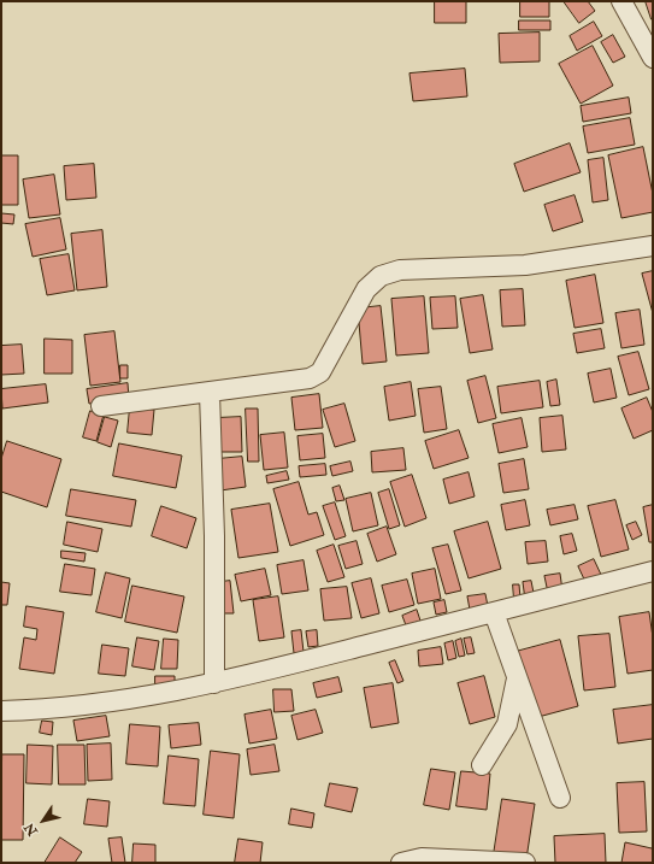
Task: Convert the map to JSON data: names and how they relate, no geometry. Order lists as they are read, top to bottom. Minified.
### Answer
{"north":"bottom left"}
